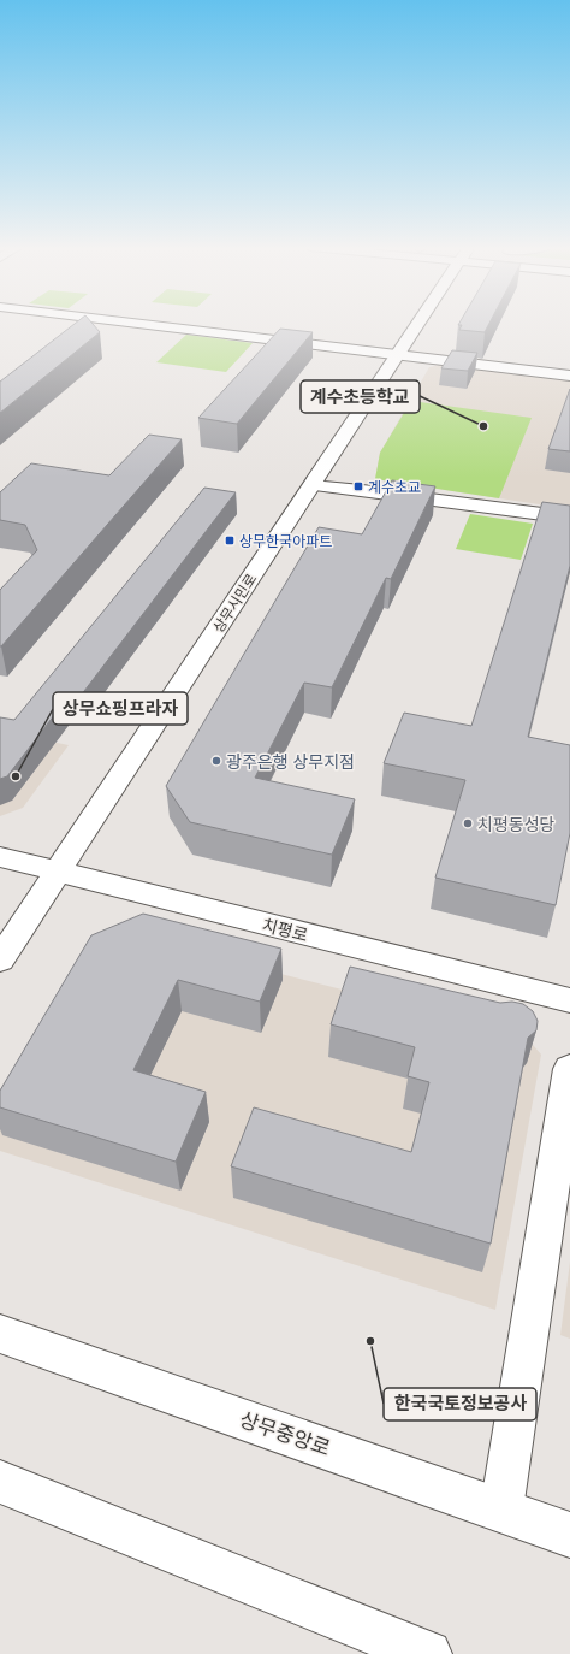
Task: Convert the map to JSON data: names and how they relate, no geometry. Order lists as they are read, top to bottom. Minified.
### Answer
{"streets":{"street":["상무시민로","치평로","상무중앙로"]},"crossings":[["상무시민로","치평로"]],"places":{"other":["계수초등학교","광주은행 상무지점","상무쇼핑프라자","치평동성당","한국국토정보공사"],"transit":["계수초교","상무한국아파트"]}}
